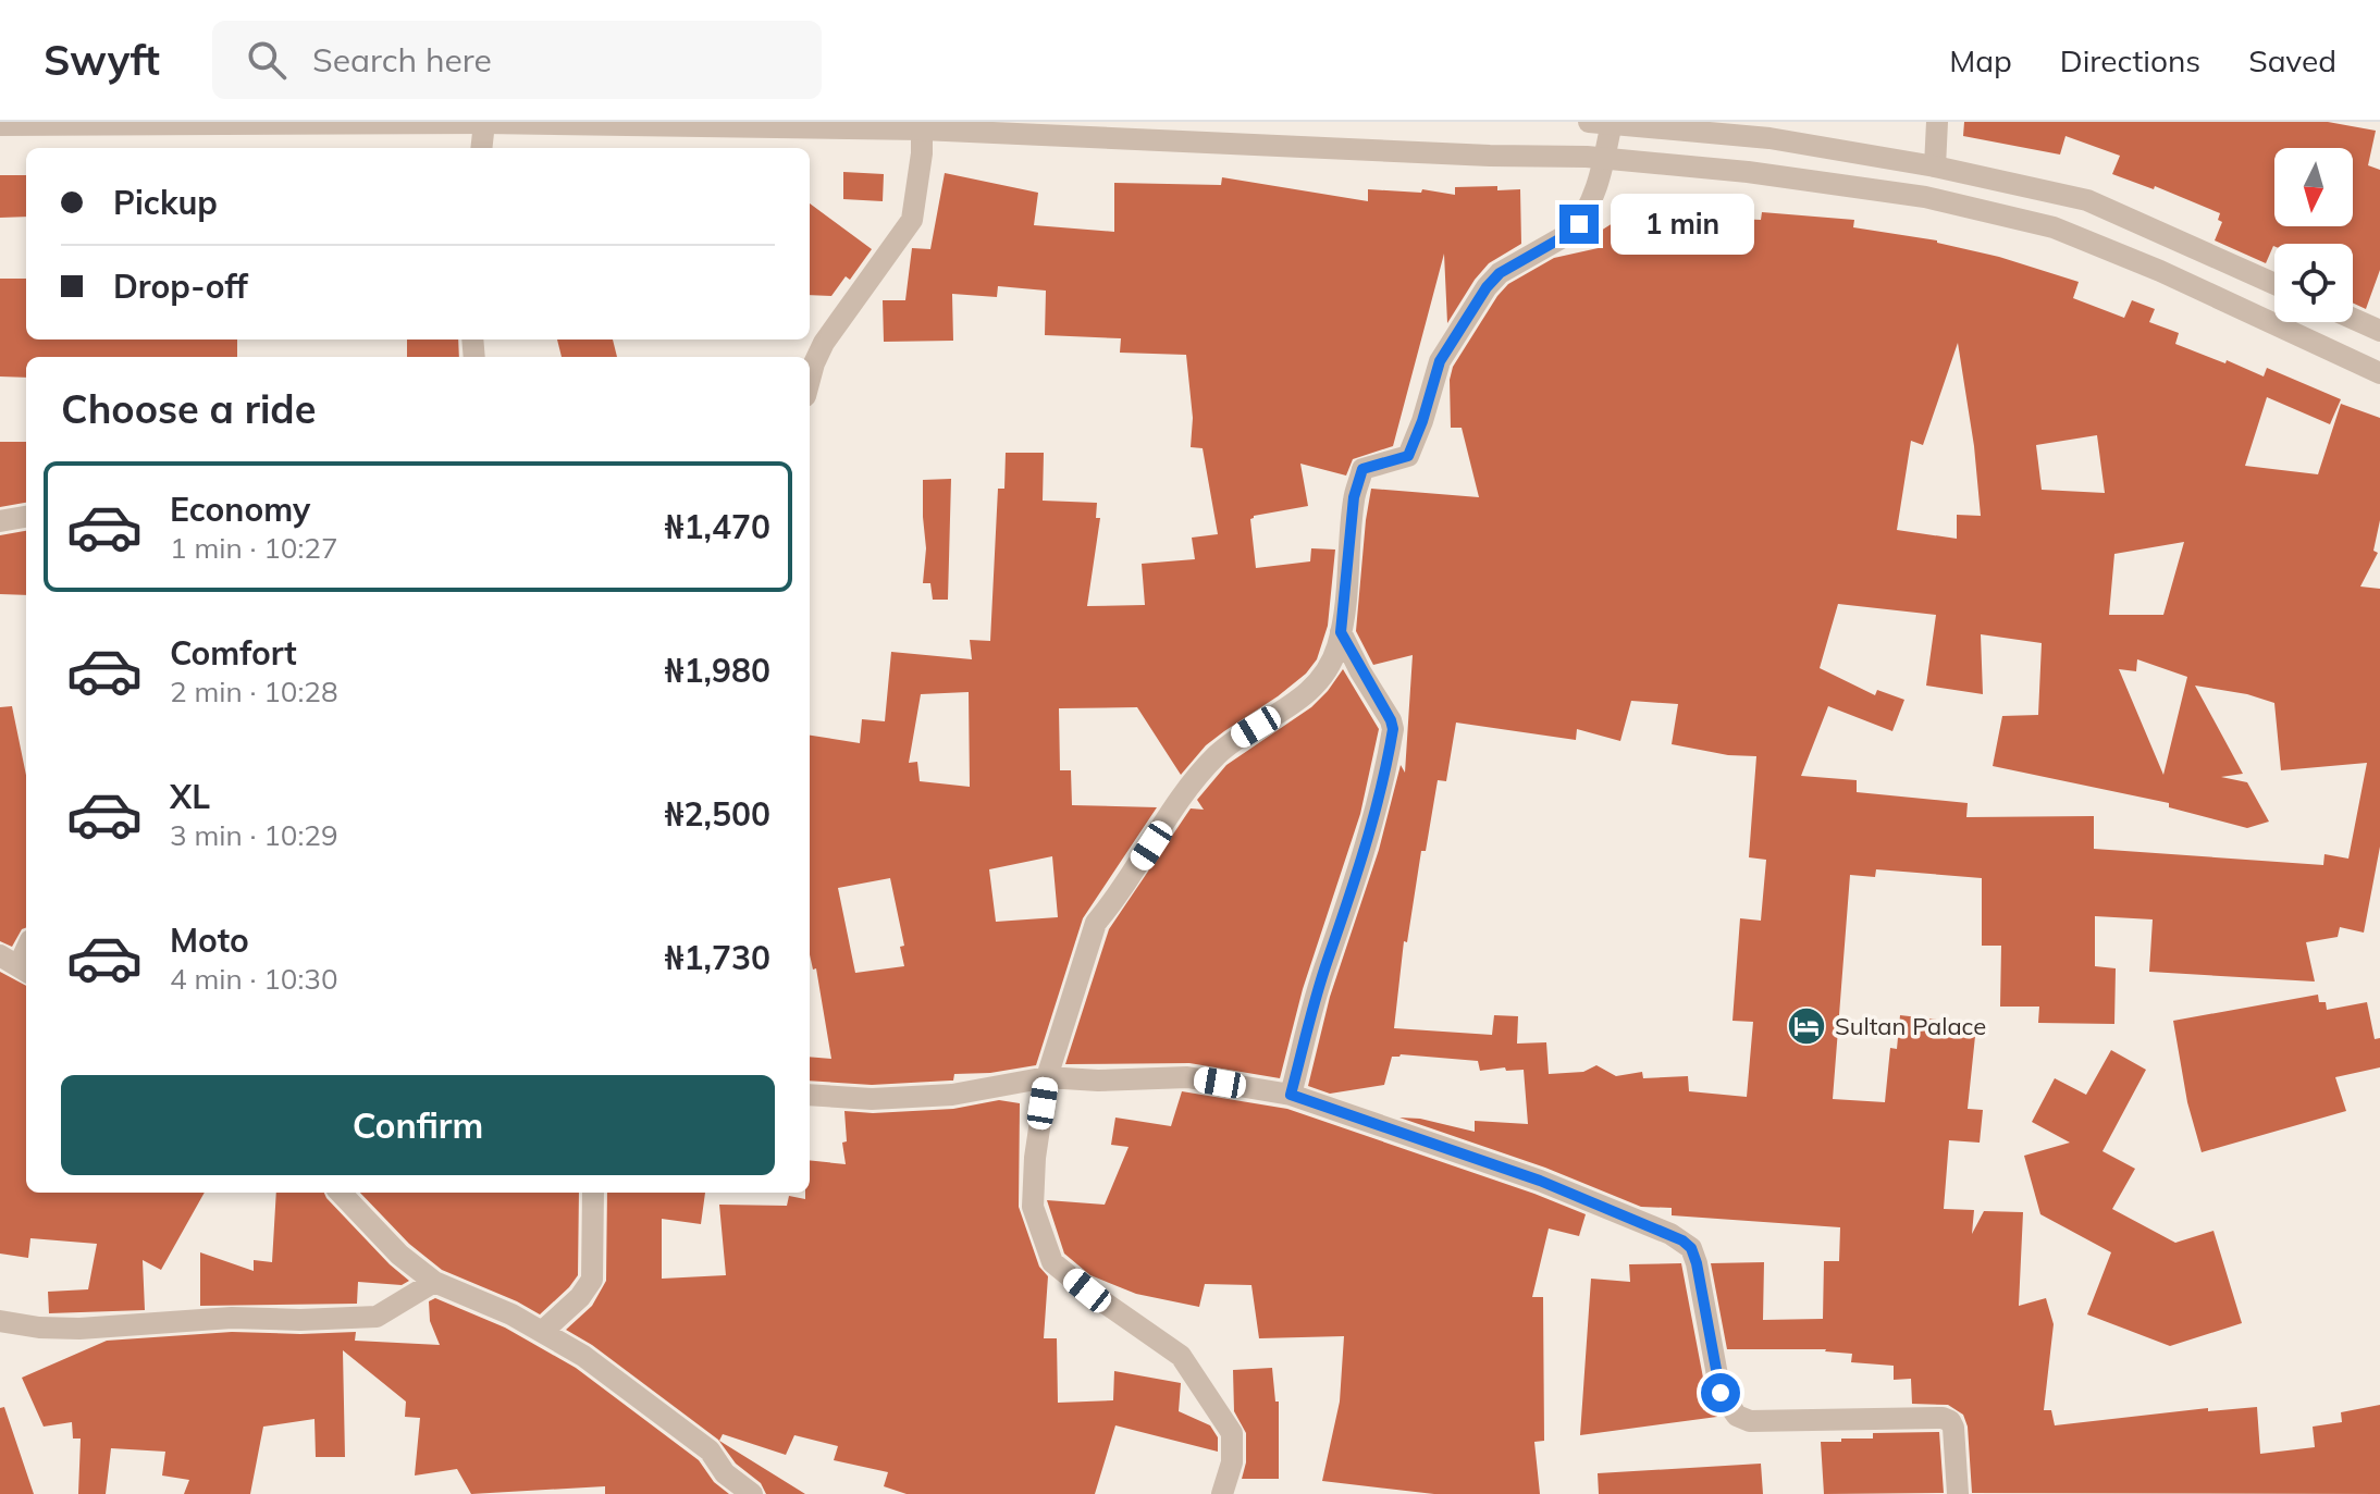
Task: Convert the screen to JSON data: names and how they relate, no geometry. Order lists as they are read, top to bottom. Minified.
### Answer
{"places":{"hotel":["Sultan Palace"]},"north":"bottom","page":{"header":"Swyft","search":"Search here","nav":["Map","Directions","Saved"],"banner":["Pickup","Drop-off"],"bubble":"1 min","heading":"Choose a ride","list":[{"name":"Economy","note":"1 min · 10:27","value":"₦1,470"},{"name":"Comfort","note":"2 min · 10:28","value":"₦1,980"},{"name":"XL","note":"3 min · 10:29","value":"₦2,500"},{"name":"Moto","note":"4 min · 10:30","value":"₦1,730"}],"buttons":"Confirm"}}
